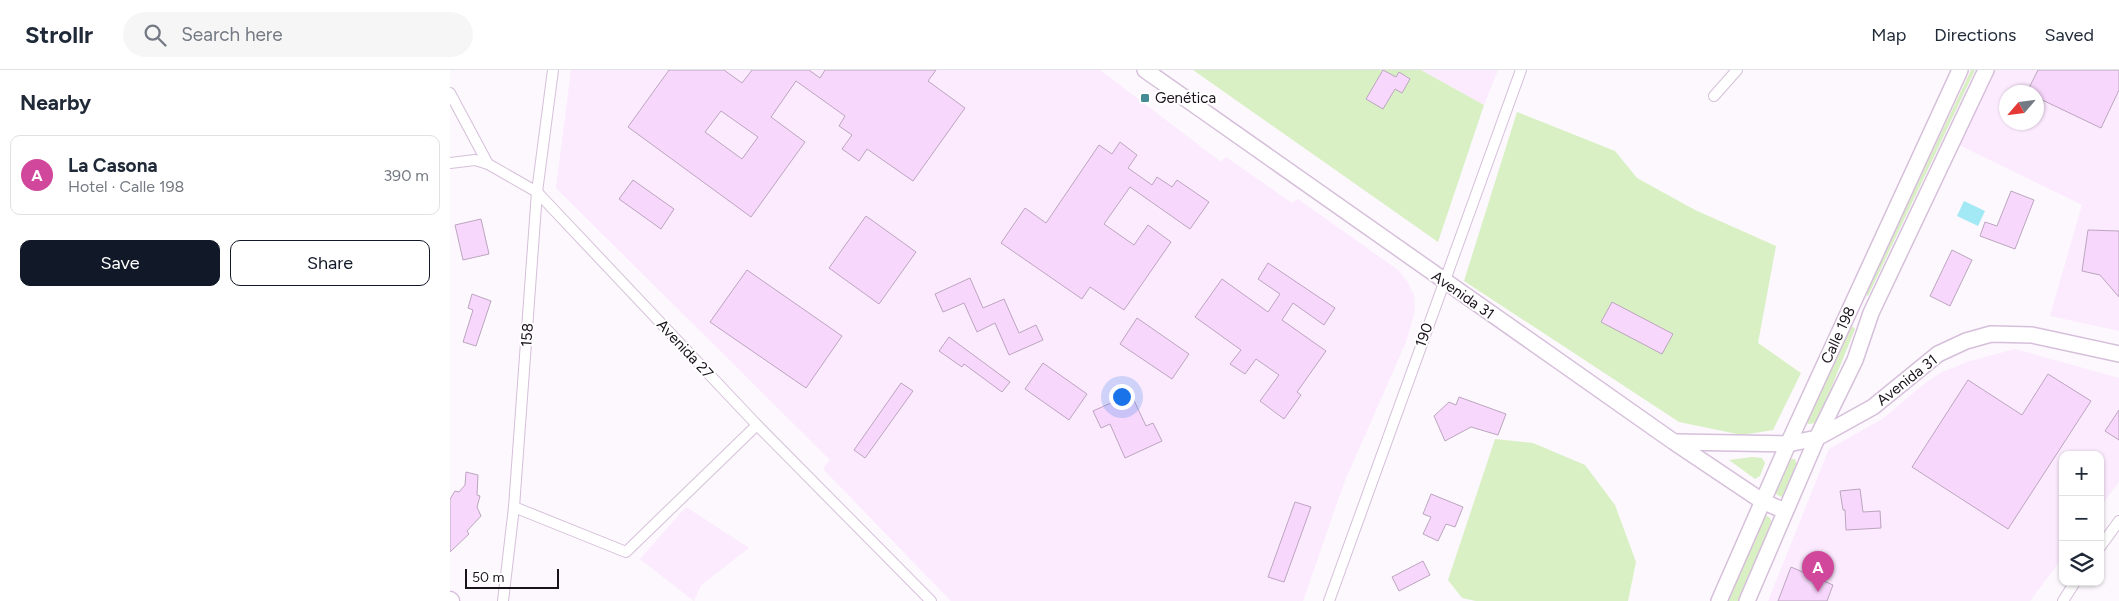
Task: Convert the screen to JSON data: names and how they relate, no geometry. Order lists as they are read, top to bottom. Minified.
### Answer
{"streets":{"main road":["Avenida 31","Calle 198"],"street":["158","190","Avenida 27"]},"crossings":[["Avenida 31","190"],["Avenida 31","Calle 198"],["158","Avenida 27"]],"places":{"transit":["Genética"]},"scale_bar":"50 m","north":"bottom left","page":{"header":"Strollr","search":"Search here","nav":["Map","Directions","Saved"],"heading":"Nearby","list":[{"mark":"A","name":"La Casona","note":"Hotel · Calle 198","value":"390 m"}],"buttons":["Save","Share"],"map_buttons":["+","−"],"pins":"A","scale":"50 m"}}
